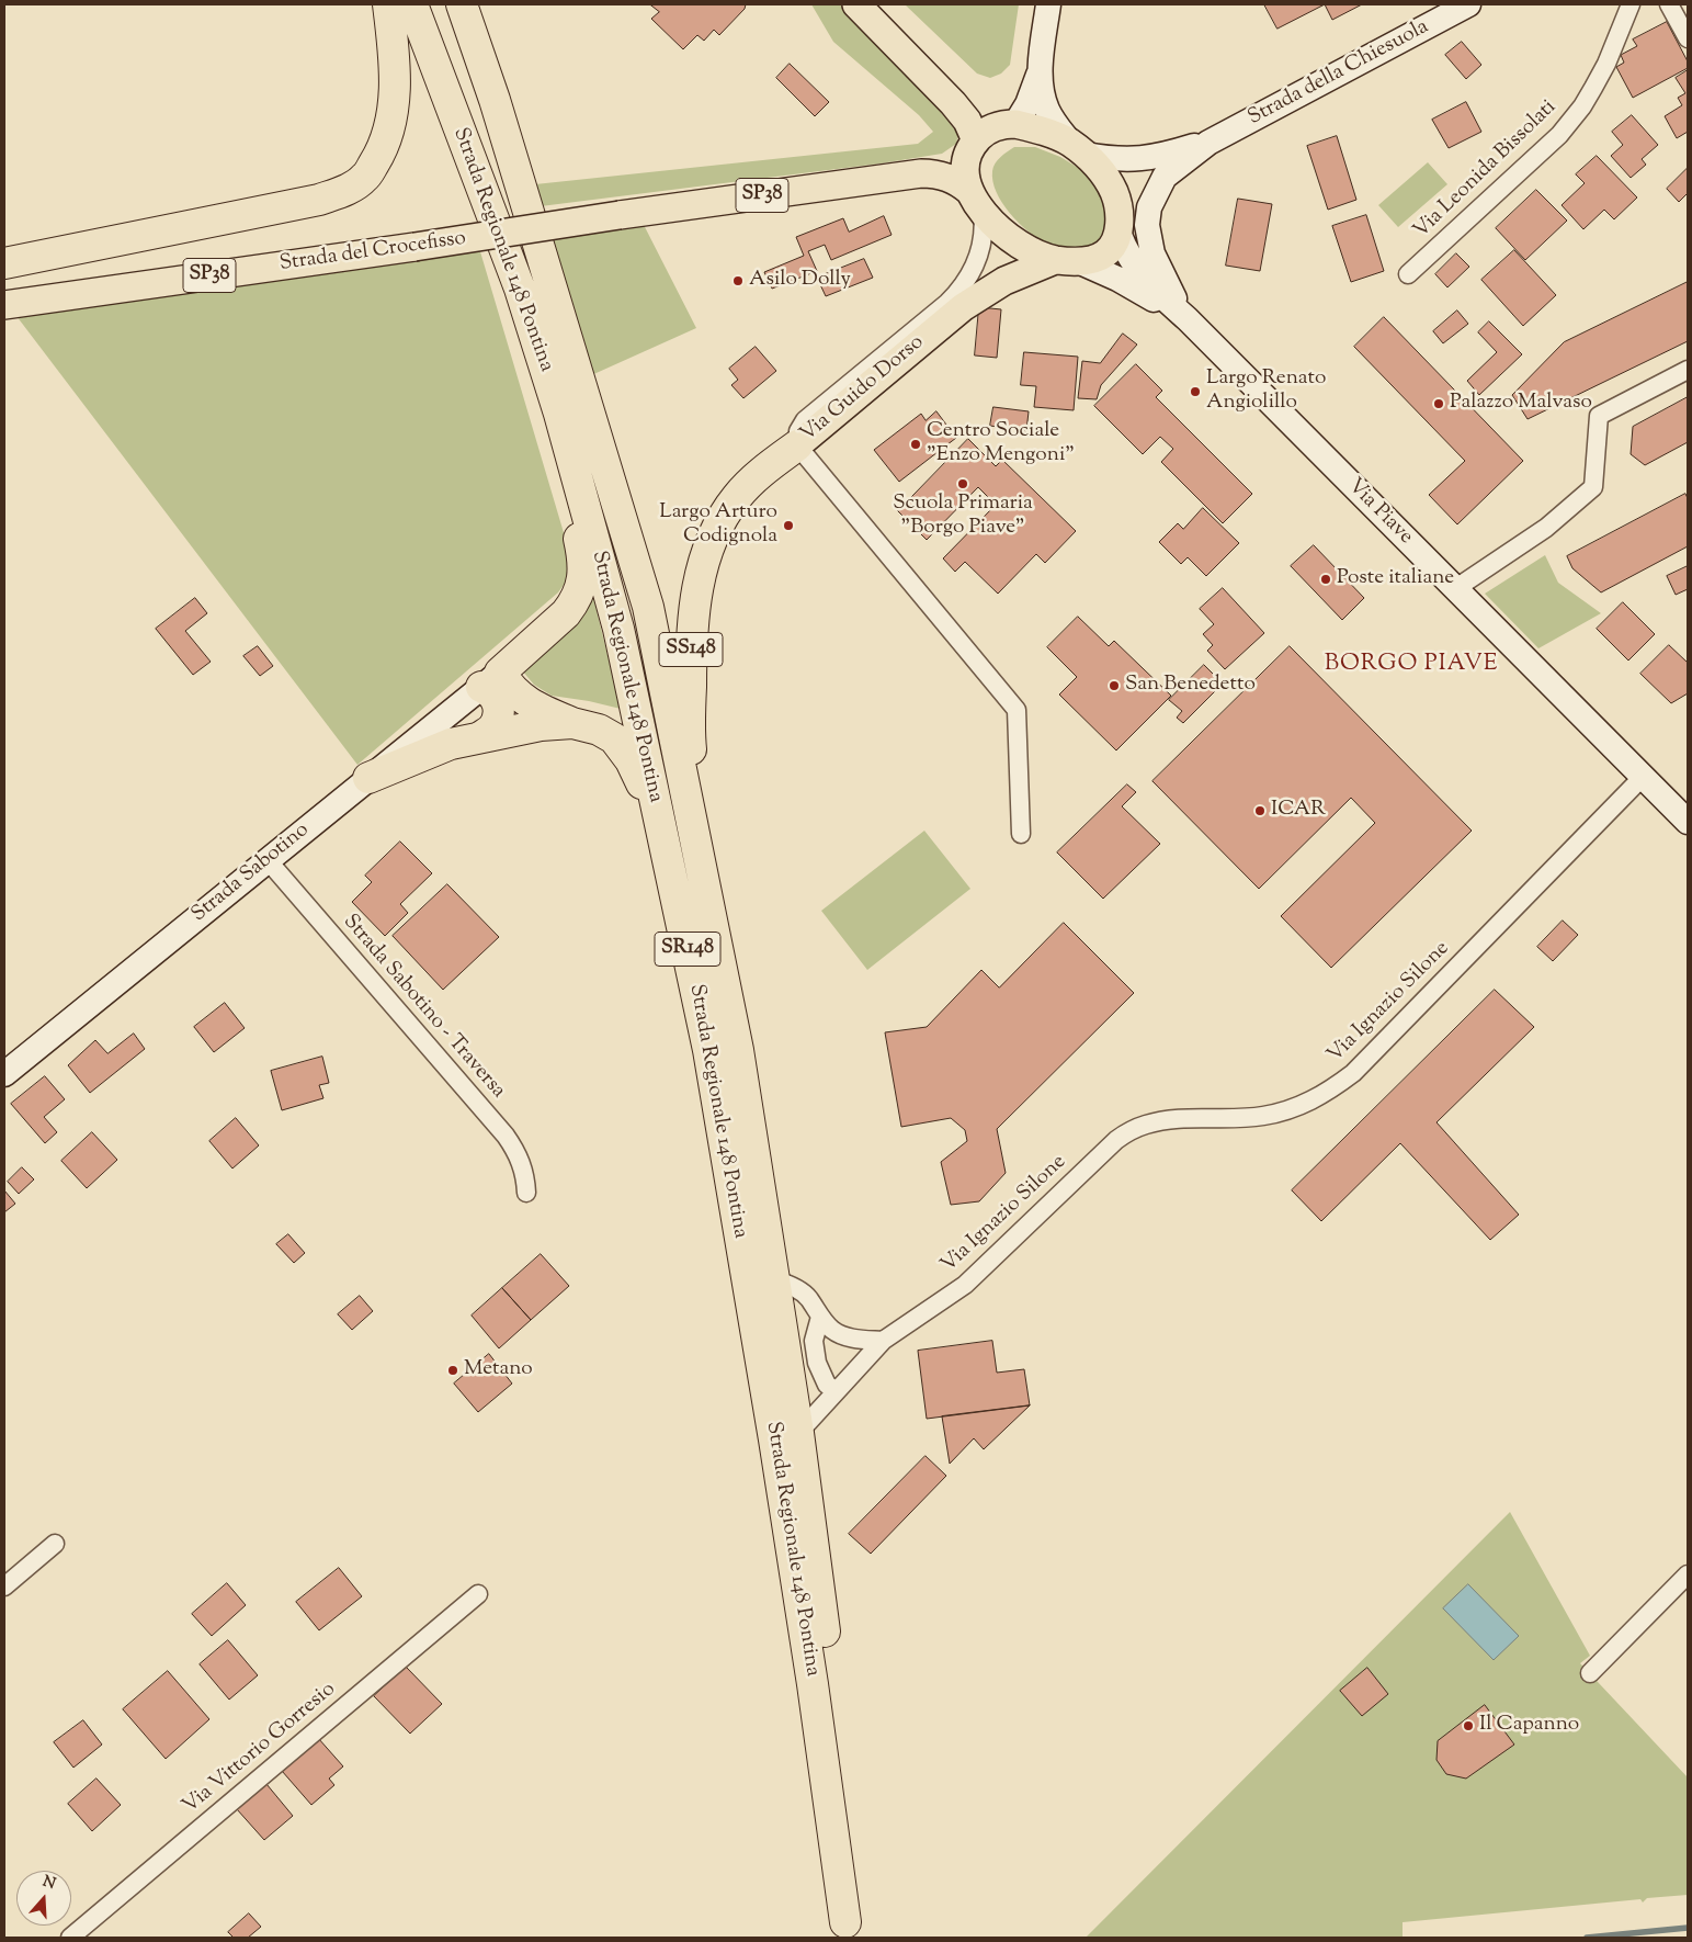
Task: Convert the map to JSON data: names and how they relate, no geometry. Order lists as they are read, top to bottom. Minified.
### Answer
{"streets":{"highway":["Strada Regionale 148 Pontina","SS148","SR148"],"main road":["SP38","Strada del Crocefisso","Via Guido Dorso"],"street":["Strada della Chiesuola","Via Leonida Bissolati","Via Piave","Strada Sabotino","Via Ignazio Silone","Strada Sabotino - Traversa","Via Vittorio Gorresio"]},"crossings":[["Strada della Chiesuola","Strada del Crocefisso"],["Strada della Chiesuola","Via Guido Dorso"],["Strada della Chiesuola","Via Piave"],["Strada Regionale 148 Pontina","SS148"],["Strada Regionale 148 Pontina","Via Ignazio Silone"],["Strada del Crocefisso","Via Guido Dorso"],["Strada del Crocefisso","Via Piave"],["Via Guido Dorso","Via Piave"],["Via Guido Dorso","SS148"],["Via Piave","Via Ignazio Silone"],["Strada Sabotino","Strada Sabotino - Traversa"]],"districts":["BORGO PIAVE"],"places":["Asilo Dolly","Largo Renato Angiolillo","Palazzo Malvaso","Centro Sociale \"Enzo Mengoni\"","Scuola Primaria \"Borgo Piave\"","Largo Arturo Codignola","Poste italiane","San Benedetto","ICAR","Metano","Il Capanno"],"north":"top"}
